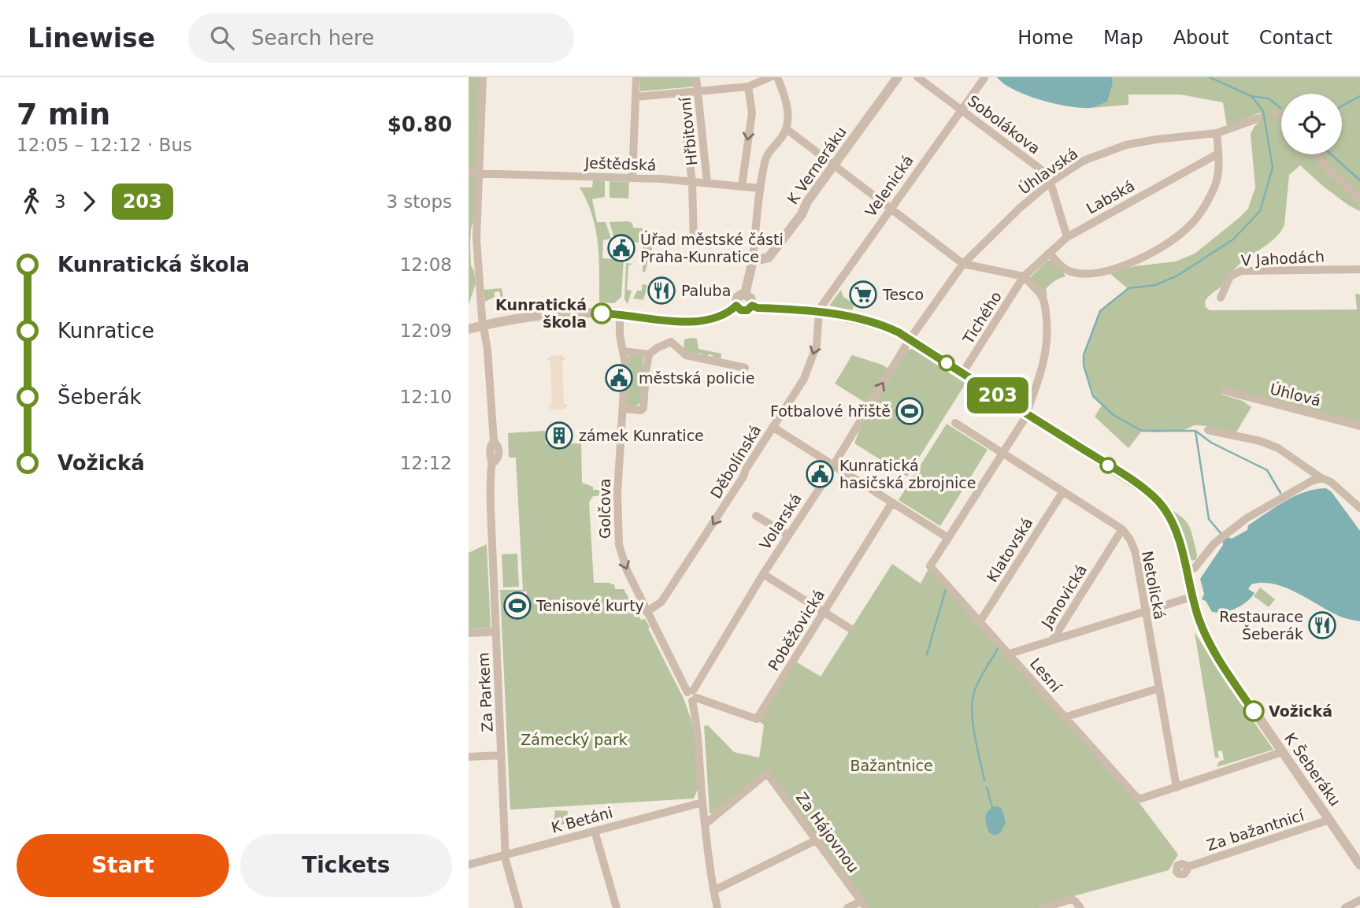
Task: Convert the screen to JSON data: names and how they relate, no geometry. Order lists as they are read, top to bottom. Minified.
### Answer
{"streets":{"street":["Sobolákova","Hřbitovní","Ještědská","K Verneráku","Úhlavská","Velenická","Labská","V Jahodách","Tichého","Úhlová","Děbolínská","Golčova","Volarská","Klatovská","Netolická","Janovická","Poběžovická","Lesní","Za Parkem","K Šeberáku","K Betáni","Za bažantnicí","Za Hájovnou"]},"crossings":[["Sobolákova","Úhlavská"],["Sobolákova","Velenická"],["Sobolákova","Labská"],["Hřbitovní","Ještědská"],["Ještědská","Za Parkem"],["Úhlavská","Volarská"],["Úhlavská","K Šeberáku"],["Velenická","Děbolínská"],["Velenická","K Šeberáku"],["Labská","Tichého"],["Tichého","K Šeberáku"],["Děbolínská","Golčova"],["Děbolínská","K Šeberáku"],["Golčova","Volarská"],["Golčova","Poběžovická"],["Golčova","K Betáni"],["Golčova","Za Hájovnou"],["Volarská","Poběžovická"],["Volarská","K Šeberáku"],["Klatovská","Netolická"],["Klatovská","Lesní"],["Netolická","Janovická"],["Netolická","Lesní"],["Janovická","Lesní"],["Za Parkem","K Betáni"],["K Šeberáku","Za bažantnicí"]],"one_way":["Děbolínská","Golčova","Volarská"],"parks":["Zámecký park","Bažantnice"],"places":{"public building":["Úřad městské části Praha-Kunratice","městská policie","Kunratická hasičská zbrojnice"],"restaurant":["Paluba","Restaurace Šeberák"],"supermarket":["Tesco"],"other":["Kunratická škola","Vožická"],"sports":["Fotbalové hřiště","Tenisové kurty"],"building":["zámek Kunratice"]},"lines":["bus line 203"],"page":{"header":"Linewise","search":"Search here","nav":["Home","Map","About","Contact"],"heading":["7 min","12:05 – 12:12 · Bus","$0.80"],"on_map":"203","legs":["3","203","3 stops"],"list":[{"name":"Kunratická škola","value":"12:08"},{"name":"Kunratice","value":"12:09"},{"name":"Šeberák","value":"12:10"},{"name":"Vožická","value":"12:12"}],"buttons":["Start","Tickets"]}}
